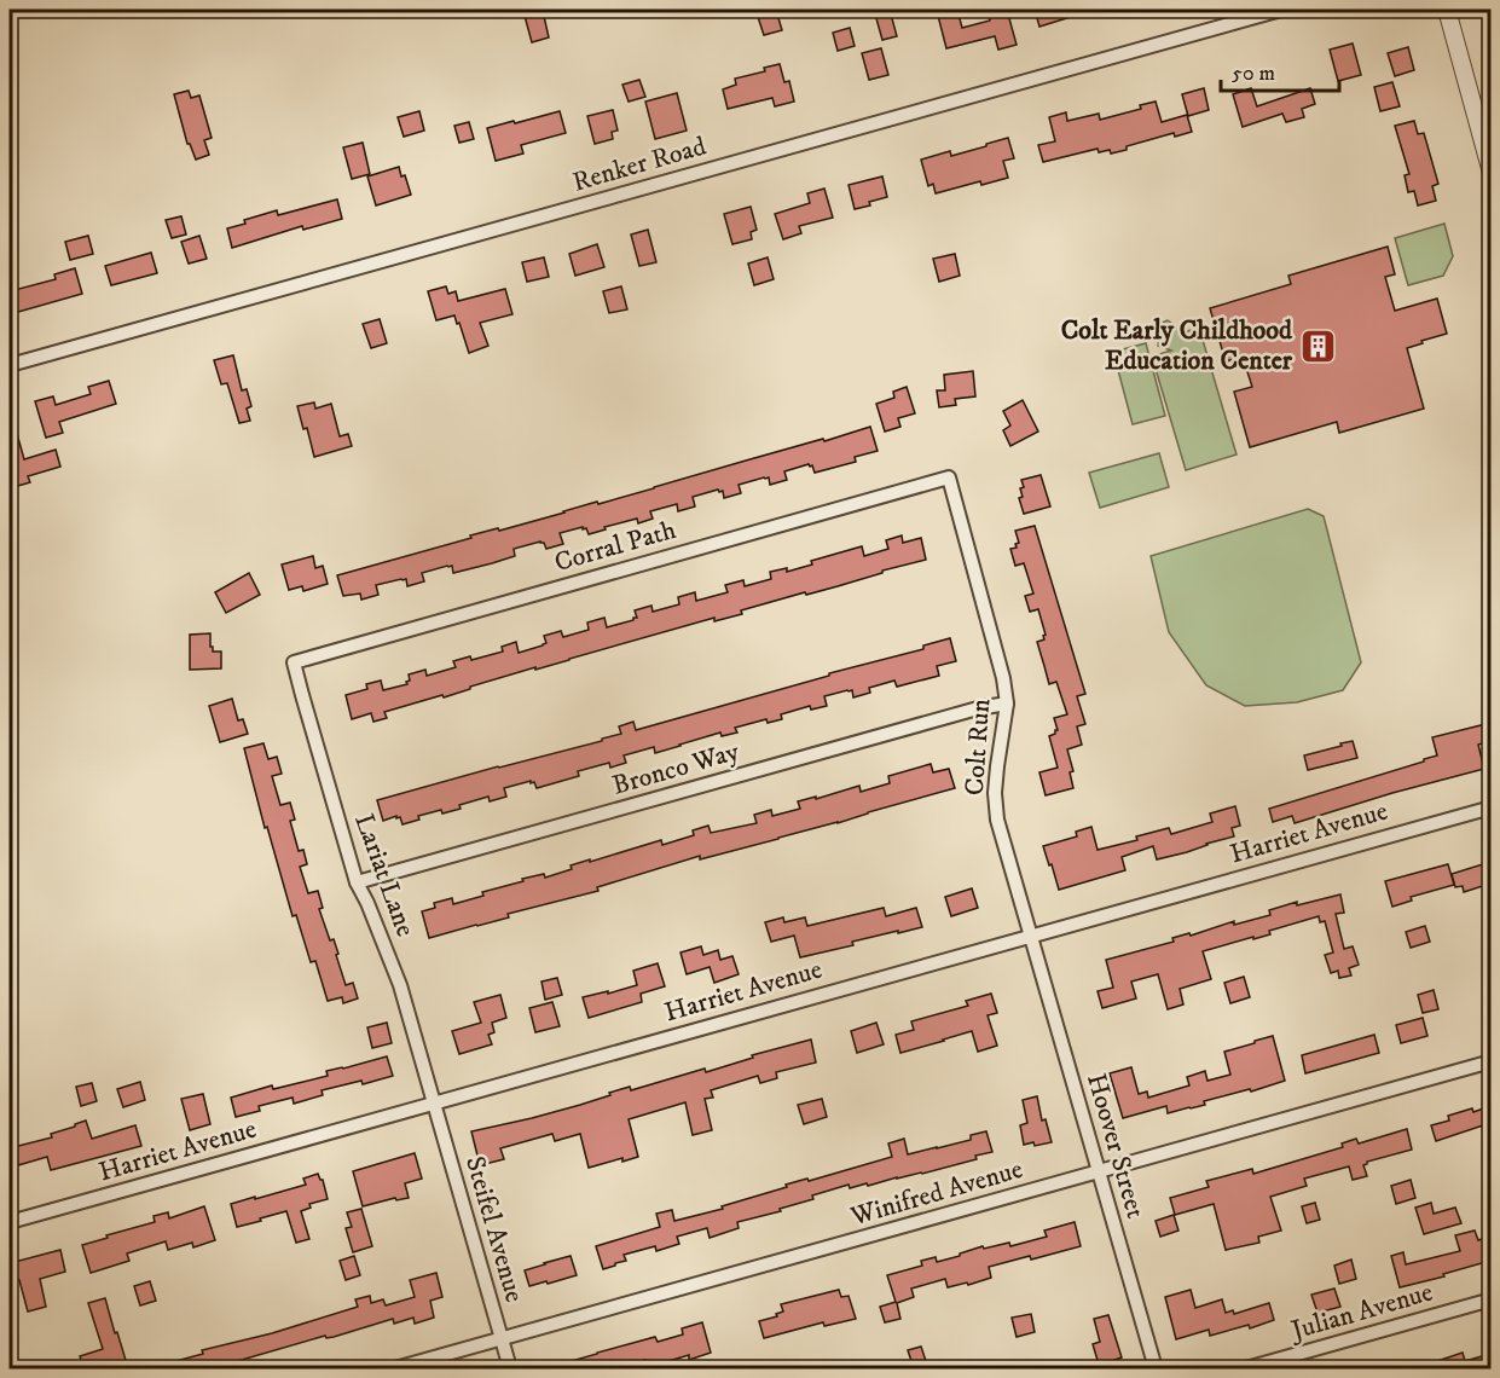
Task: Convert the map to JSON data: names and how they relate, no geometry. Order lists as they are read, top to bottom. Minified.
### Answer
{"streets":{"street":["Renker Road","Corral Path","Colt Run","Bronco Way","Harriet Avenue","Lariat Lane","Hoover Street","Winifred Avenue","Steifel Avenue","Julian Avenue"]},"crossings":[["Corral Path","Colt Run"],["Corral Path","Lariat Lane"],["Colt Run","Bronco Way"],["Colt Run","Harriet Avenue"],["Colt Run","Hoover Street"],["Bronco Way","Lariat Lane"],["Harriet Avenue","Lariat Lane"],["Harriet Avenue","Hoover Street"],["Harriet Avenue","Steifel Avenue"],["Lariat Lane","Steifel Avenue"],["Hoover Street","Winifred Avenue"],["Winifred Avenue","Steifel Avenue"]],"places":{"building":["Colt Early Childhood Education Center"]},"scale_bar":"50 m"}
